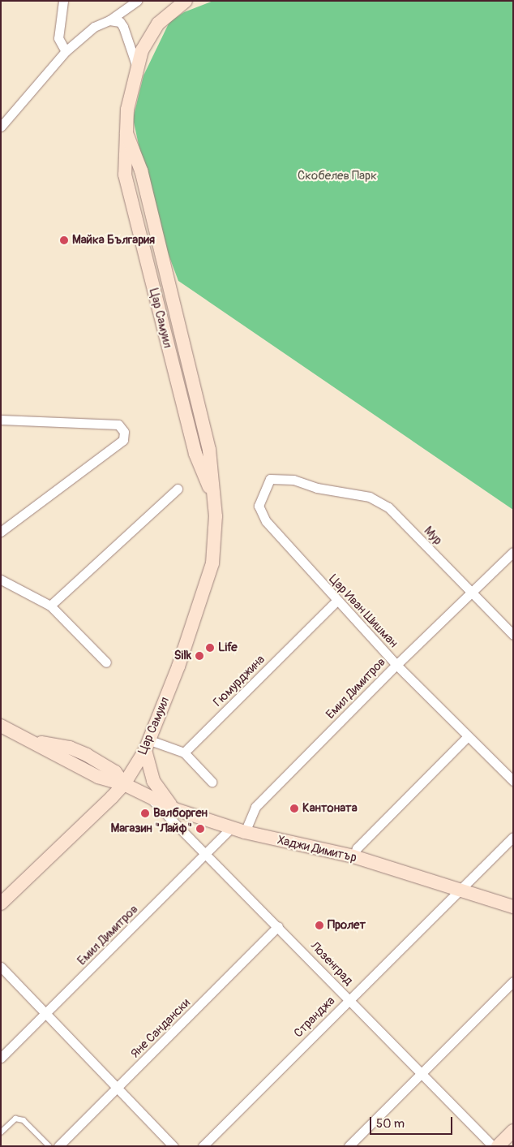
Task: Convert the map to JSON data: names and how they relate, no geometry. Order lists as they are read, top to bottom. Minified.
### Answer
{"streets":{"street":["Цар Самуил","Мур","Цар Иван Шишман","Гюмурджина","Емил Димитров","Хаджи Димитър","Лозенград","Странджа","Яне Сандански"]},"crossings":[["Цар Самуил","Хаджи Димитър"],["Мур","Цар Иван Шишман"],["Мур","Емил Димитров"],["Цар Иван Шишман","Гюмурджина"],["Цар Иван Шишман","Емил Димитров"],["Емил Димитров","Хаджи Димитър"],["Емил Димитров","Лозенград"],["Хаджи Димитър","Лозенград"],["Хаджи Димитър","Странджа"],["Лозенград","Странджа"],["Лозенград","Яне Сандански"]],"parks":["Скобелев Парк"],"places":["Майка България","Life","Silk","Кантоната","Валборген","Магазин \"Лайф\"","Пролет"],"scale_bar":"50 m"}
